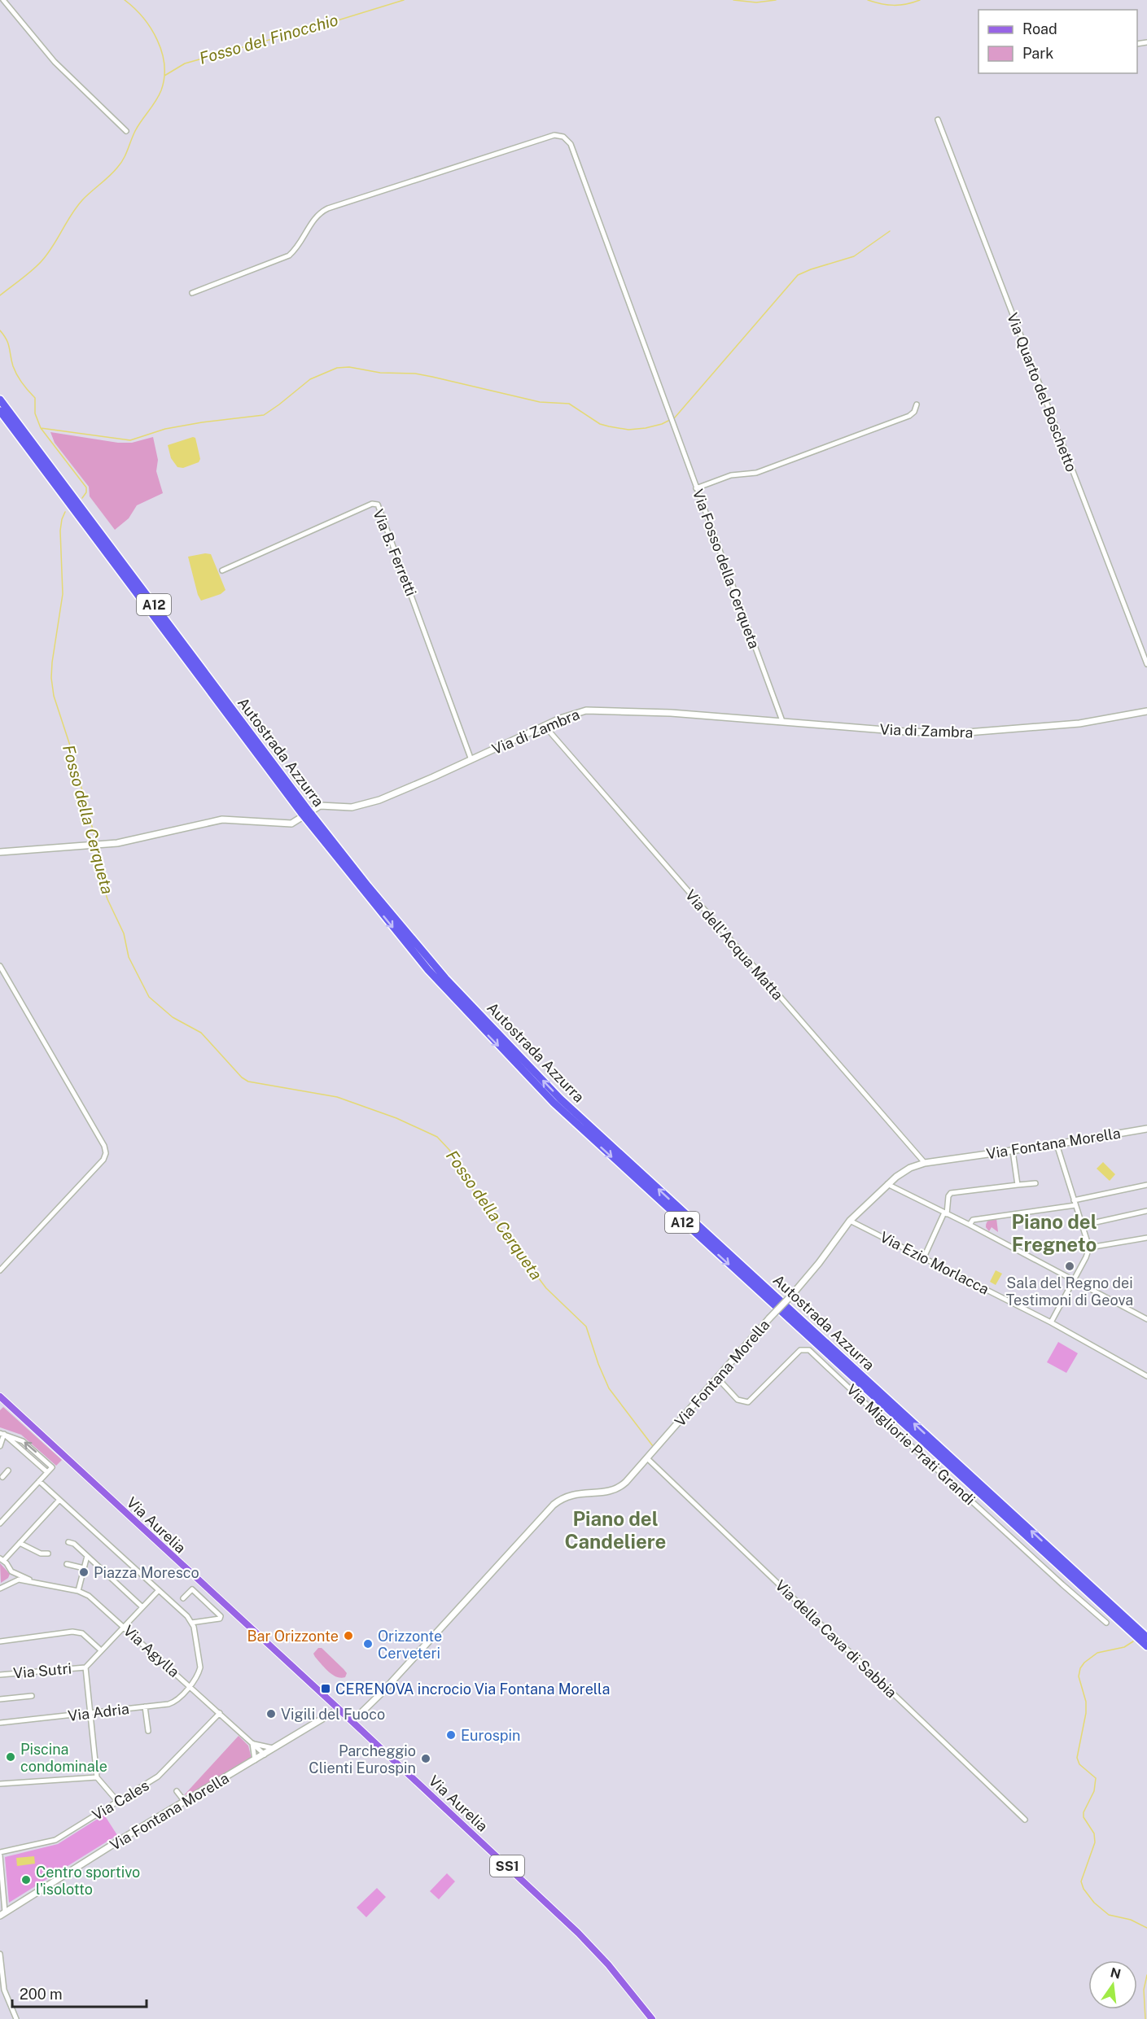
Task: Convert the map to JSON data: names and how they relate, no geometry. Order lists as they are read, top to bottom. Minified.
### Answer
{"streets":{"highway":["A12","Autostrada Azzurra"],"main road":["Via Aurelia","SS1"],"street":["Via Quarto del Boschetto","Via B. Ferretti","Via Fosso della Cerqueta","Via di Zambra","Via dell'Acqua Matta","Via Fontana Morella","Via Ezio Morlacca","Via Migliorie Prati Grandi","Via della Cava di Sabbia","Via Agylla","Via Sutri","Via Adria","Via Cales"]},"crossings":[["Via B. Ferretti","Via di Zambra"],["Via Fosso della Cerqueta","Via di Zambra"],["Via di Zambra","Via dell'Acqua Matta"],["Via dell'Acqua Matta","Via Fontana Morella"],["Via Fontana Morella","Via Ezio Morlacca"],["Via Fontana Morella","Via Migliorie Prati Grandi"],["Via Fontana Morella","Via Aurelia"],["Via Fontana Morella","Via della Cava di Sabbia"],["Via Fontana Morella","Via Agylla"],["Via Agylla","Via Adria"],["Via Agylla","Via Cales"]],"districts":["Piano del Fregneto","Piano del Candeliere"],"water":["Fosso del Finocchio","Fosso della Cerqueta"],"places":{"other":["Sala del Regno dei Testimoni di Geova","Piazza Moresco","Bar Orizzonte","Orizzonte Cerveteri","Vigili del Fuoco","Eurospin","Piscina condominale","Parcheggio Clienti Eurospin","Centro sportivo l'isolotto"],"transit":["CERENOVA incrocio Via Fontana Morella"]},"legend":["Road","Park"],"scale_bar":"200 m","north":"top"}
